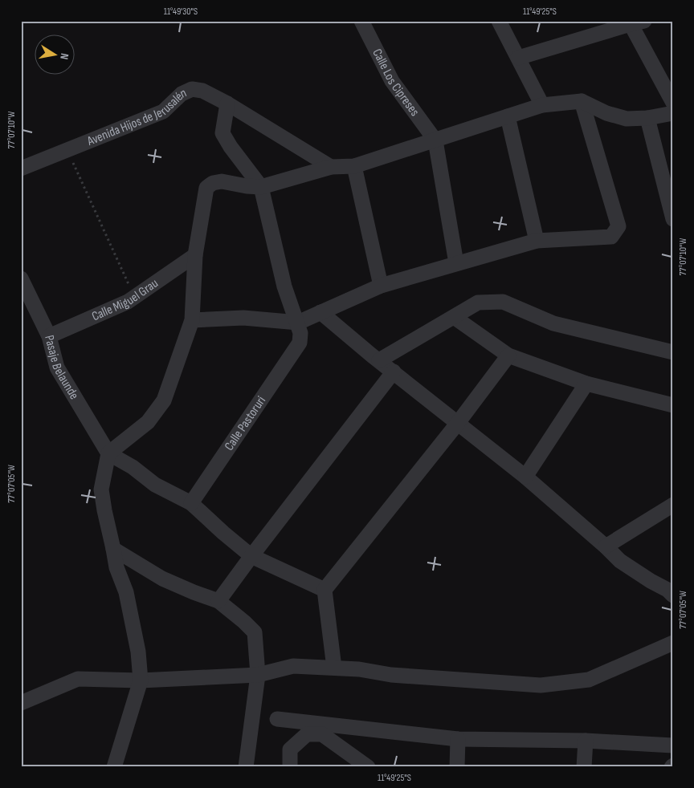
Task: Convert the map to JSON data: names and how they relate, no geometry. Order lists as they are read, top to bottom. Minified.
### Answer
{"streets":{"street":["Calle Los Cipreses","Avenida Hijos de Jerusalén","Calle Miguel Grau","Pasaje Belaunde","Calle Pastoruri"]},"crossings":[["Calle Miguel Grau","Pasaje Belaunde"]],"north":"right","coordinates":["11°49'30\"S","11°49'25\"S","77°07'10\"W","77°07'05\"W"]}
